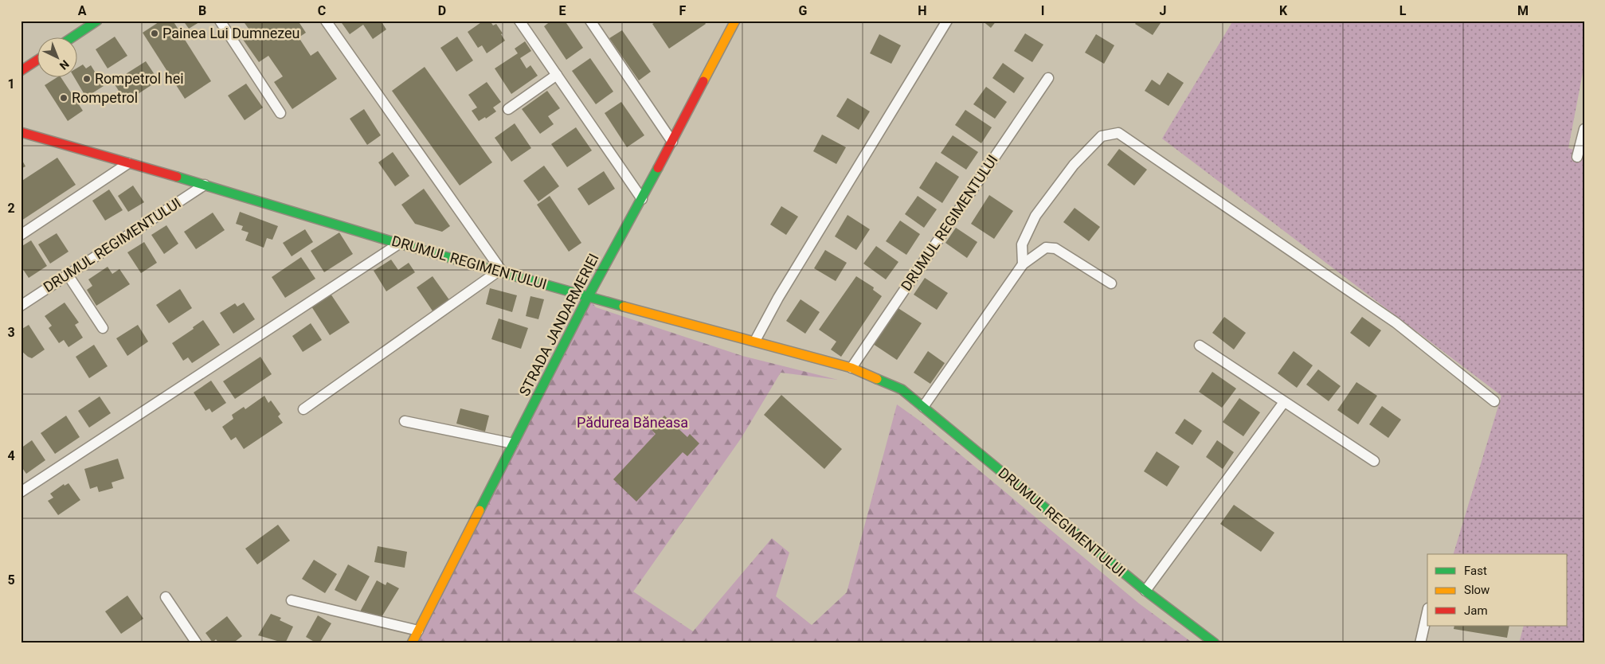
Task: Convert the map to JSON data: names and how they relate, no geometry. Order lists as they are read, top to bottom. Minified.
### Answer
{"streets":{"street":["DRUMUL REGIMENTULUI","STRADA JANDARMERIEI"]},"crossings":[["DRUMUL REGIMENTULUI","STRADA JANDARMERIEI"]],"parks":["Pădurea Băneasa"],"places":["Painea Lui Dumnezeu","Rompetrol hei","Rompetrol"],"legend":["Fast","Slow","Jam"],"north":"bottom right","grid":{"columns":["A","B","C","D","E","F","G","H","I","J","K","L","M"],"rows":["1","2","3","4","5"]}}
